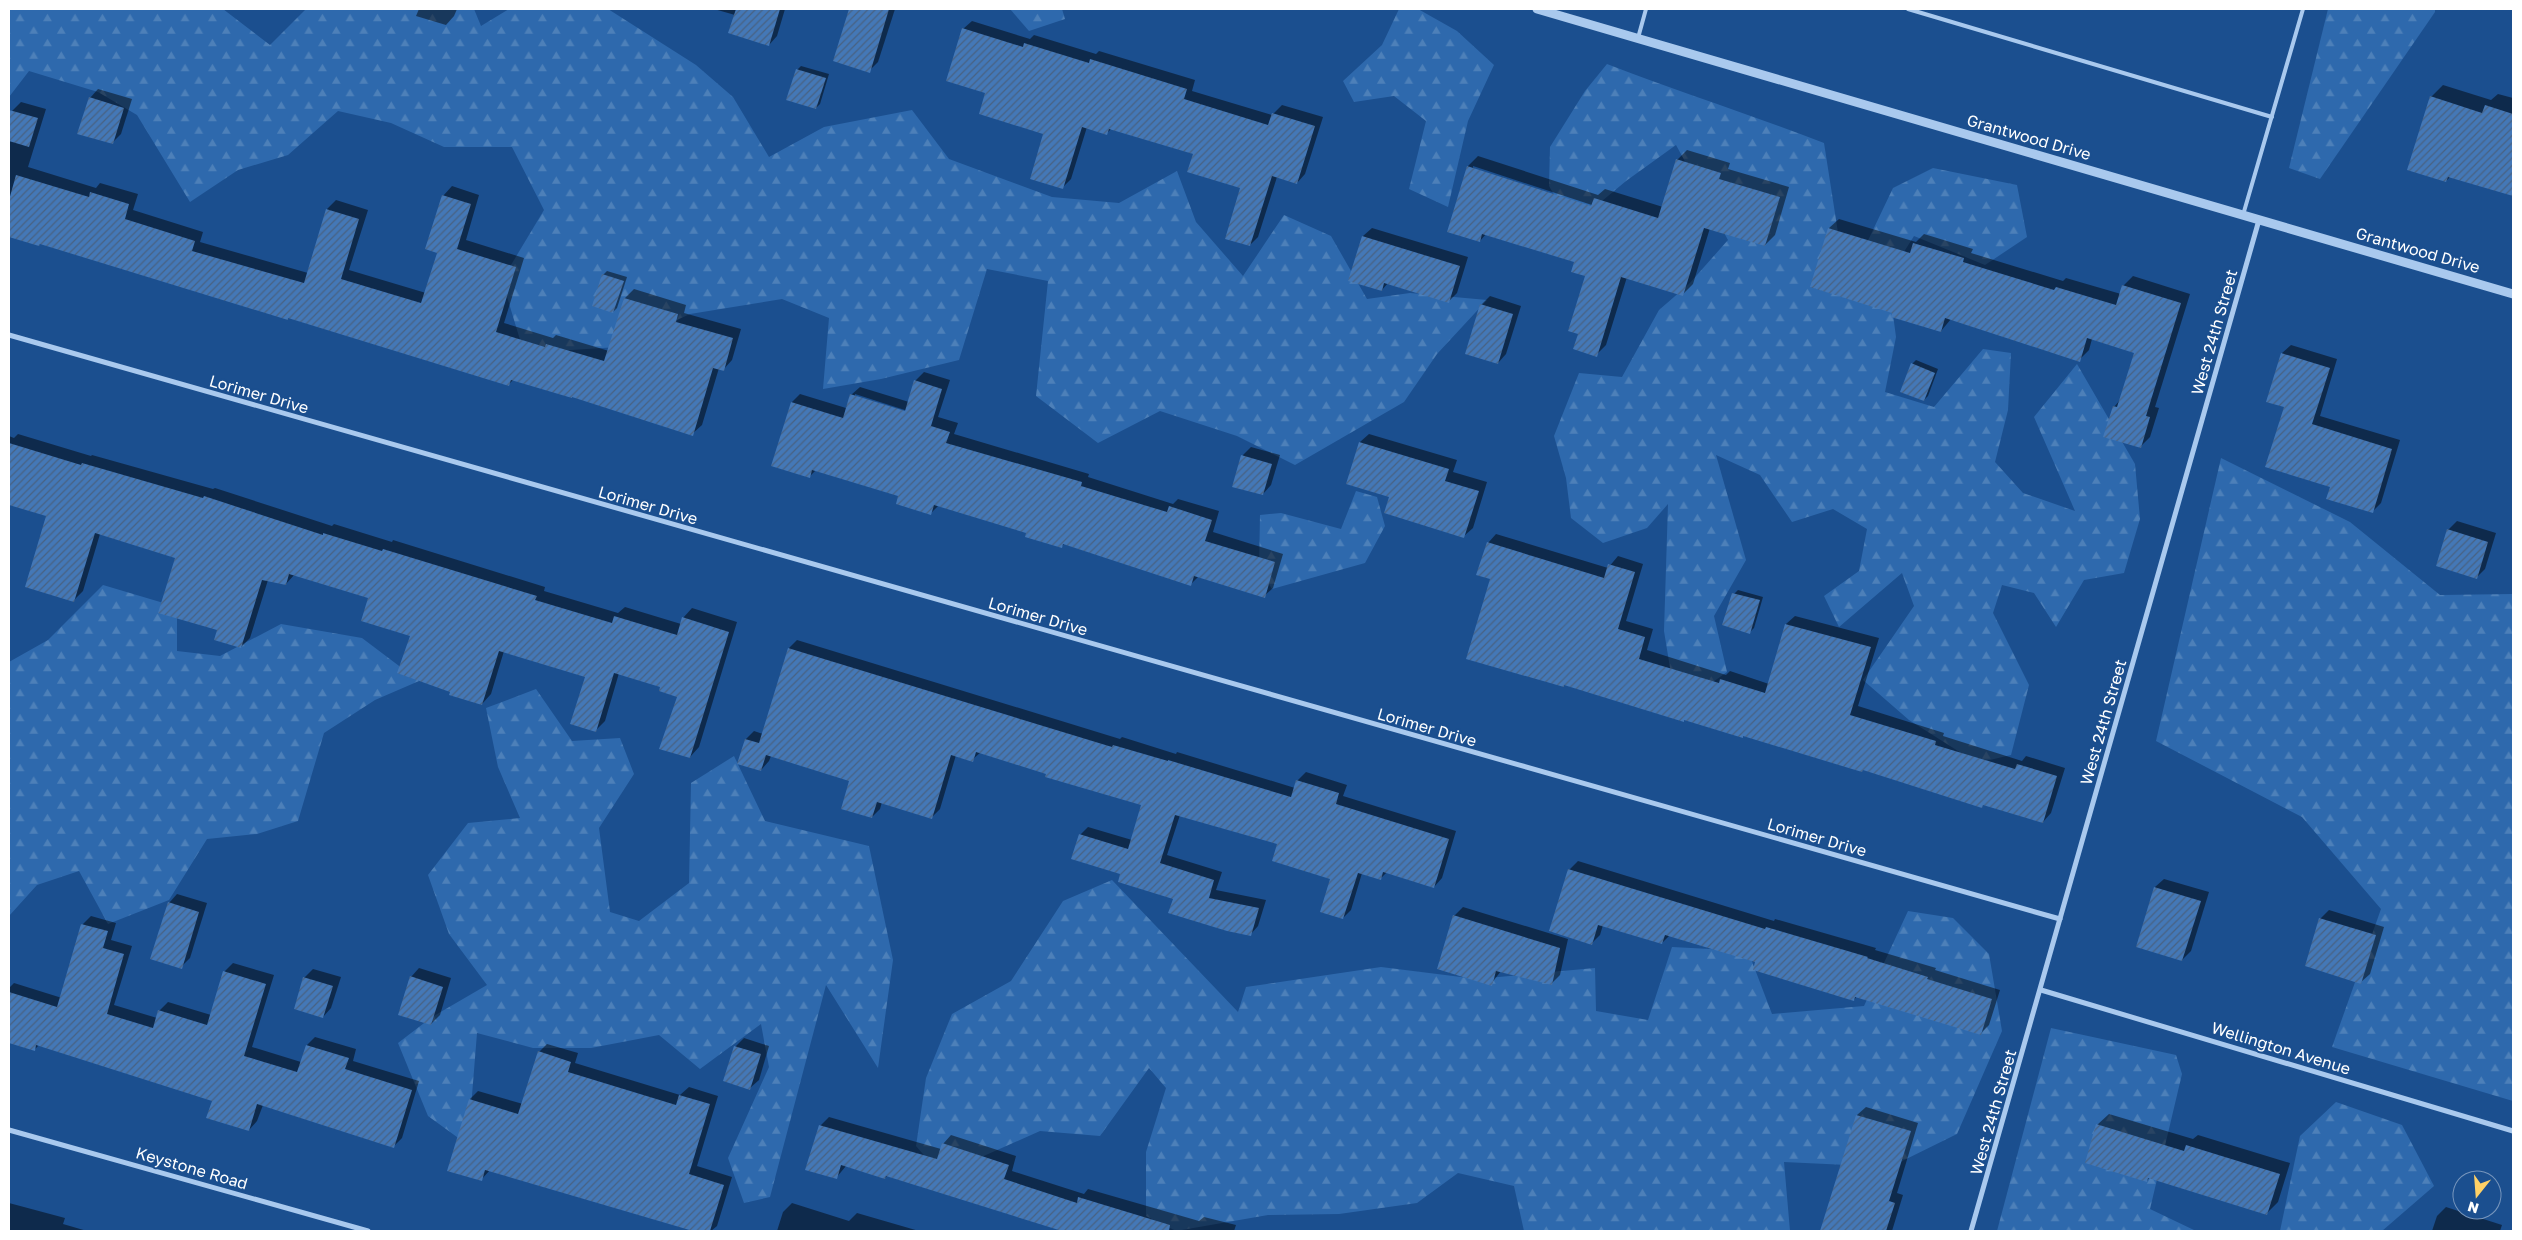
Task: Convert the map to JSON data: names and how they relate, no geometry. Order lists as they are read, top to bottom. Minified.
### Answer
{"streets":{"street":["Grantwood Drive","West 24th Street","Lorimer Drive","Wellington Avenue","Keystone Road"]},"crossings":[["Grantwood Drive","West 24th Street"],["West 24th Street","Lorimer Drive"],["West 24th Street","Wellington Avenue"]],"north":"bottom"}
